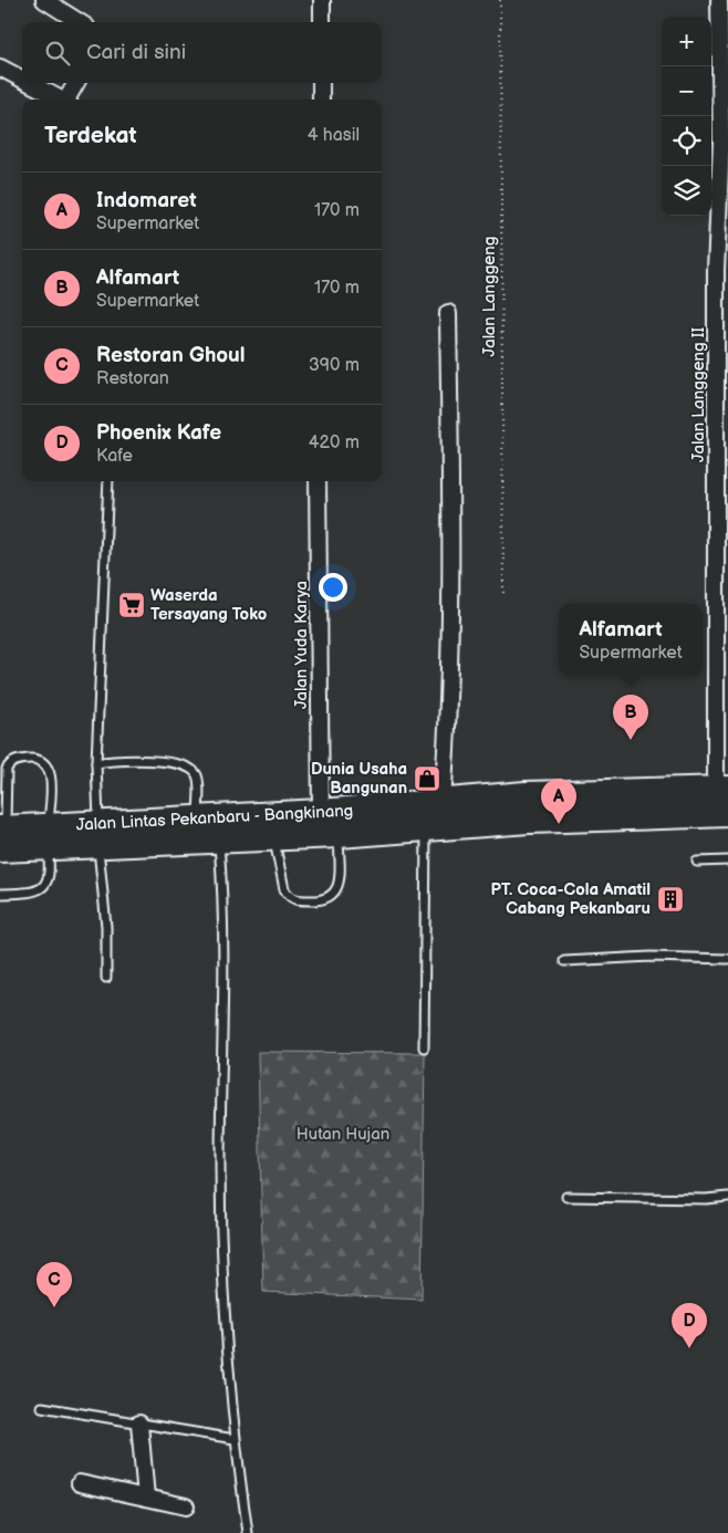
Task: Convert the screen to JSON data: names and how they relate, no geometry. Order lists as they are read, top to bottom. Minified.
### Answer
{"streets":{"highway":["Jalan Lintas Pekanbaru - Bangkinang"],"street":["Jalan Langgeng II","Jalan Yuda Karya"],"path":["Jalan Langgeng"]},"crossings":[["Jalan Langgeng II","Jalan Lintas Pekanbaru - Bangkinang"],["Jalan Yuda Karya","Jalan Lintas Pekanbaru - Bangkinang"]],"parks":["Hutan Hujan"],"places":{"supermarket":["Waserda Tersayang Toko"],"shop":["Dunia Usaha Bangunan"],"building":["PT. Coca-Cola Amatil Cabang Pekanbaru"]},"page":{"map_buttons":["+","−"],"search":"Cari di sini","heading":["Terdekat","4 hasil"],"list":[{"mark":"A","name":"Indomaret","note":"Supermarket","value":"170 m"},{"mark":"B","name":"Alfamart","note":"Supermarket","value":"170 m"},{"mark":"C","name":"Restoran Ghoul","note":"Restoran","value":"390 m"},{"mark":"D","name":"Phoenix Kafe","note":"Kafe","value":"420 m"}],"popup":["Alfamart","Supermarket"],"pins":["B","A","C","D"]}}
